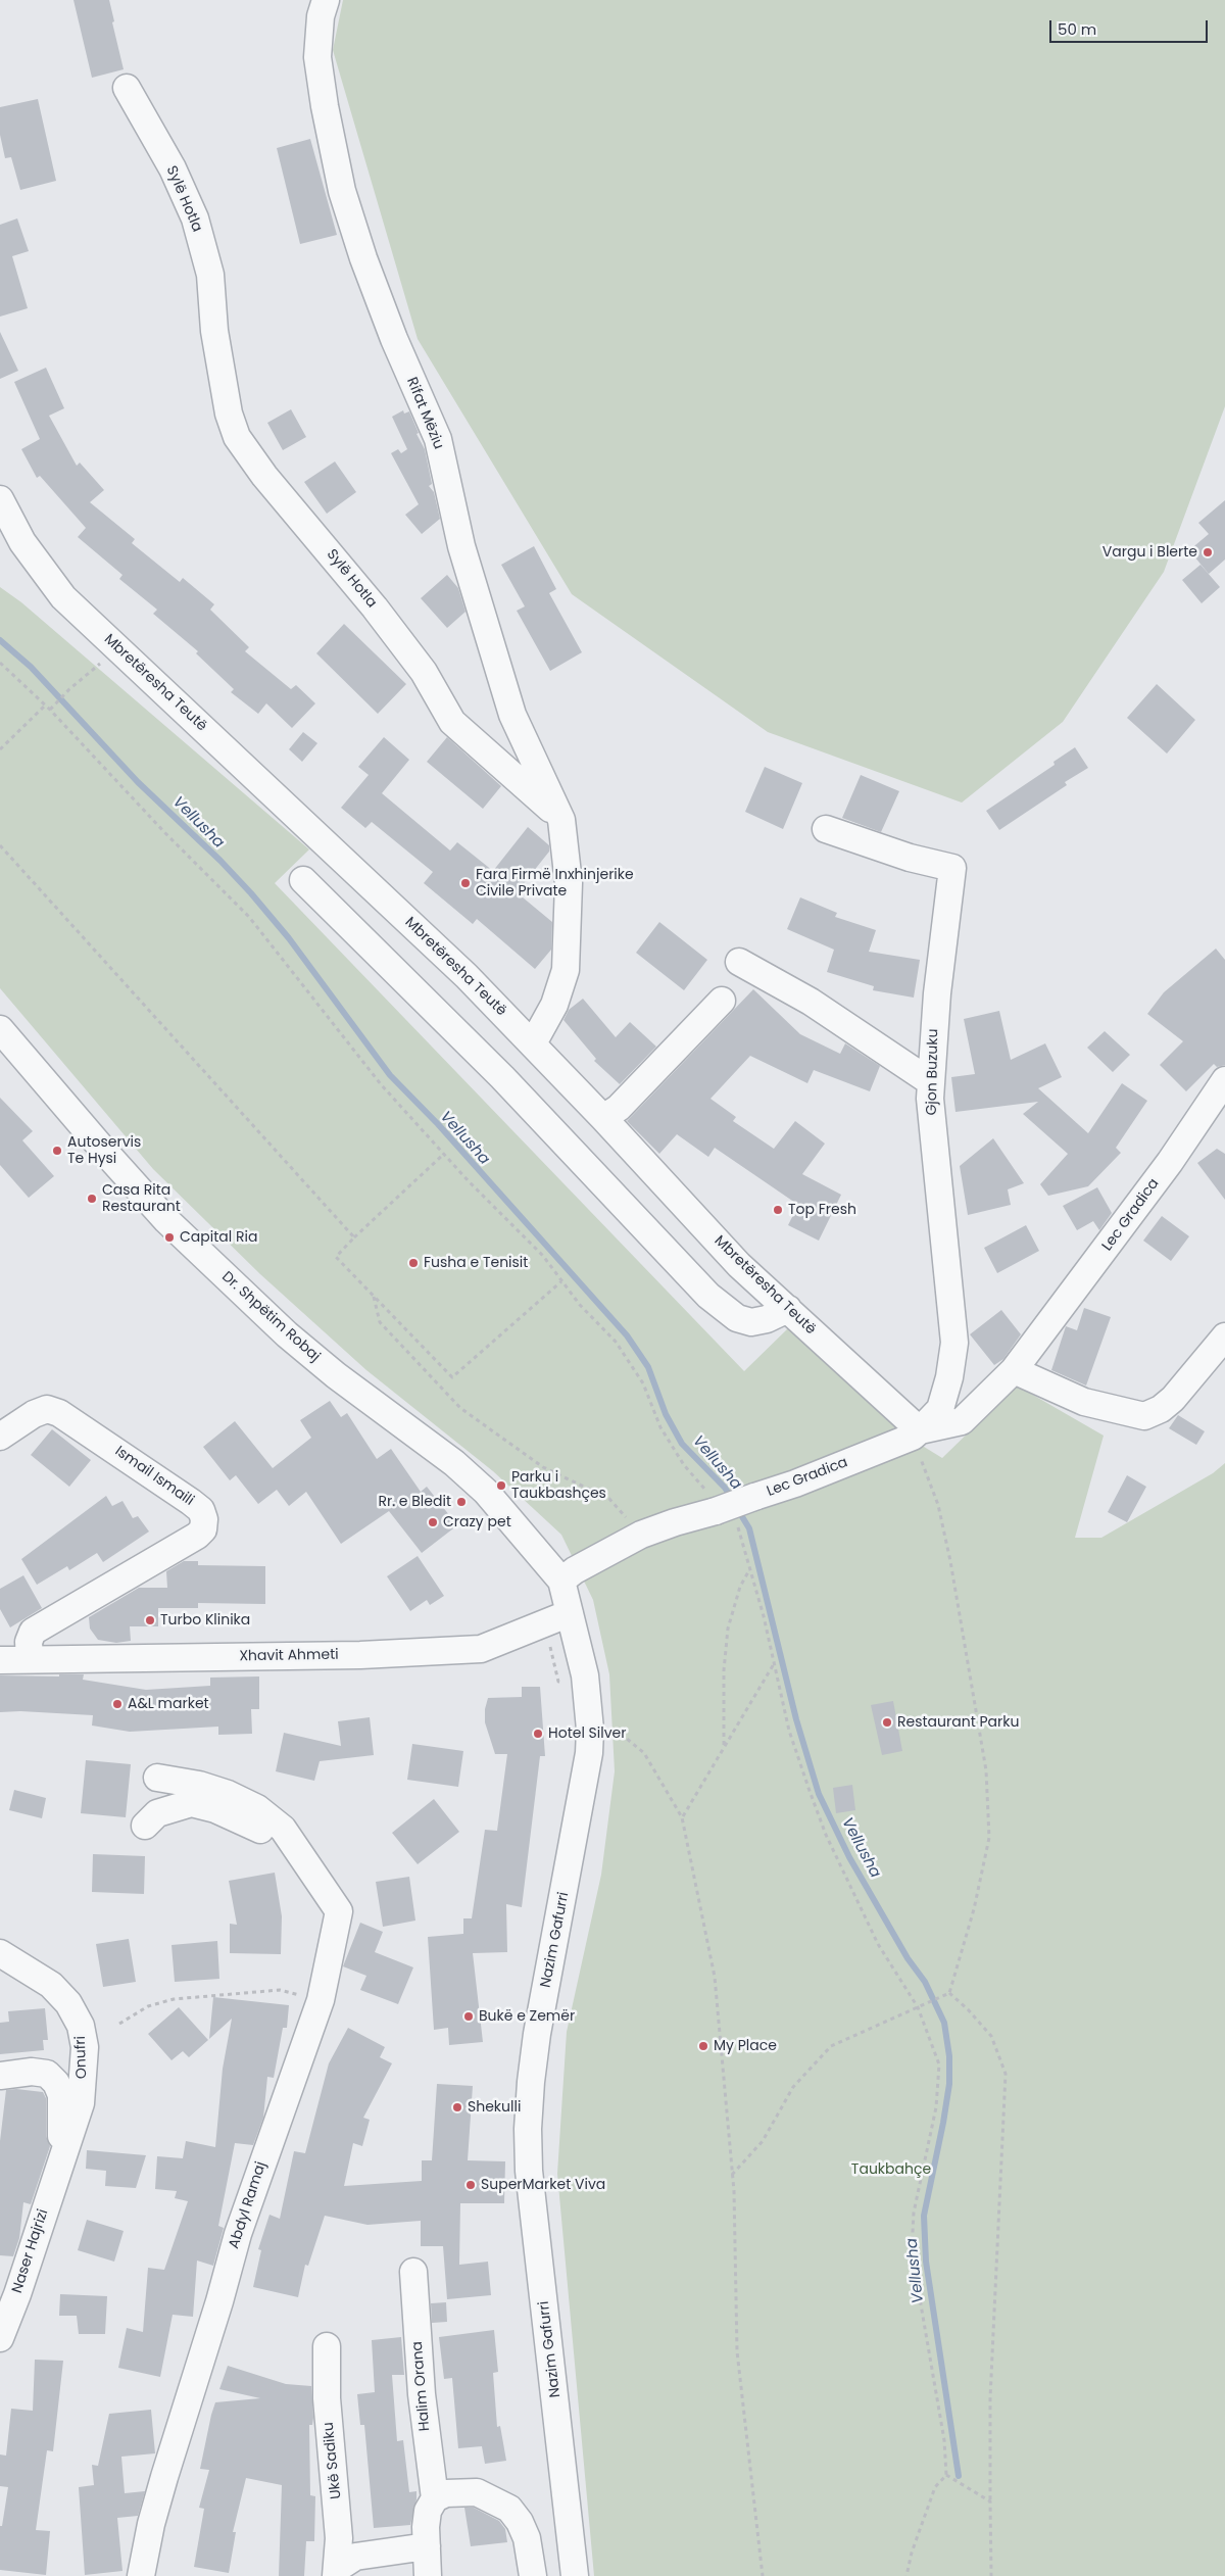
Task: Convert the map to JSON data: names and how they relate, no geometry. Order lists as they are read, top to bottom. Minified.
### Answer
{"streets":{"street":["Sylë Hotla","Rifat Mëziu","Mbretëresha Teutë","Gjon Buzuku","Lec Gradica","Dr. Shpëtim Robaj","Ismail Ismaili","Xhavit Ahmeti","Nazim Gafurri","Onufri","Abdyl Ramaj","Naser Hajrizi","Halim Orana","Ukë Sadiku"]},"crossings":[["Sylë Hotla","Rifat Mëziu"],["Mbretëresha Teutë","Gjon Buzuku"],["Mbretëresha Teutë","Lec Gradica"],["Gjon Buzuku","Lec Gradica"],["Lec Gradica","Dr. Shpëtim Robaj"],["Lec Gradica","Nazim Gafurri"],["Dr. Shpëtim Robaj","Nazim Gafurri"],["Ismail Ismaili","Xhavit Ahmeti"],["Xhavit Ahmeti","Nazim Gafurri"],["Onufri","Naser Hajrizi"]],"water":["Vellusha"],"parks":["Taukbahçe"],"places":["Vargu i Blerte","Fara Firmë Inxhinjerike Civile Private","Autoservis Te Hysi","Casa Rita Restaurant","Top Fresh","Capital Ria","Fusha e Tenisit","Parku i Taukbashçes","Rr. e Bledit","Crazy pet","Turbo Klinika","A&L market","Restaurant Parku","Hotel Silver","Bukë e Zemër","My Place","Shekulli","SuperMarket Viva"],"scale_bar":"50 m"}
